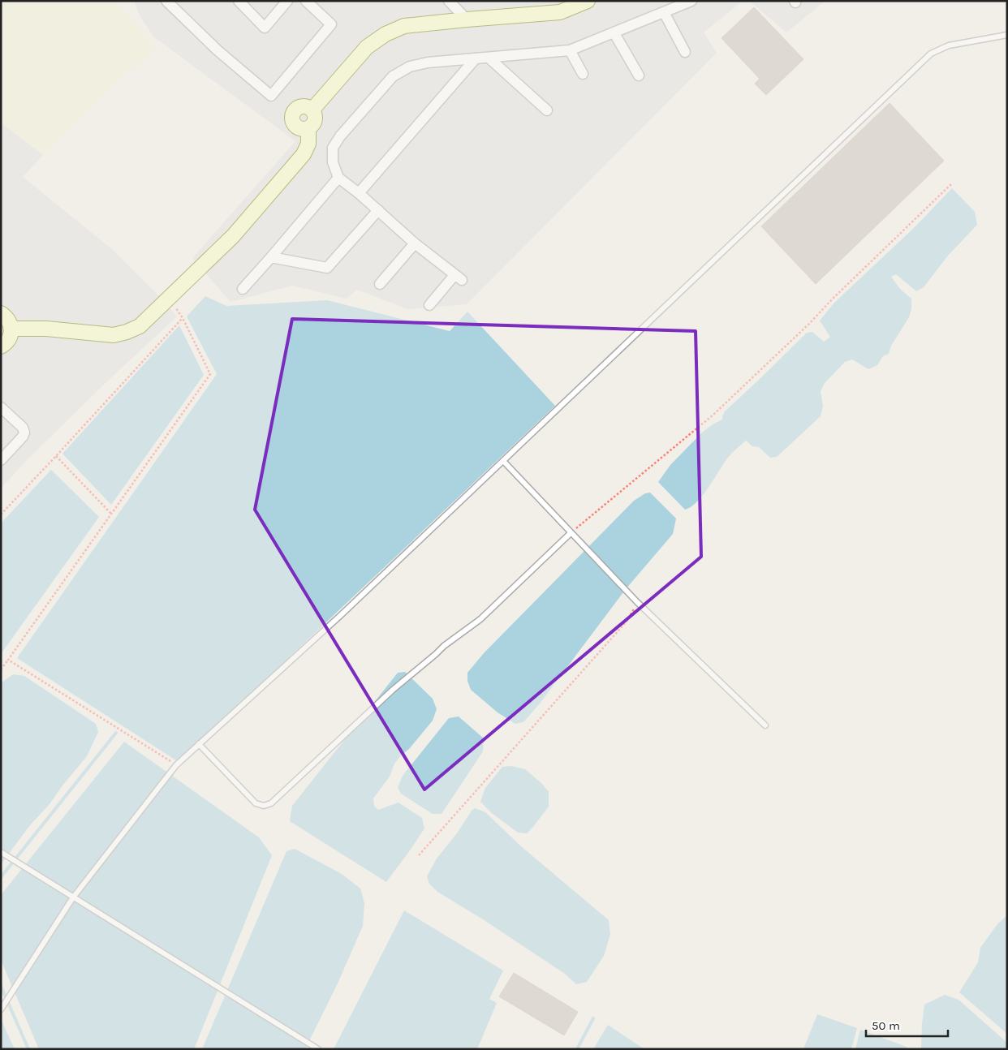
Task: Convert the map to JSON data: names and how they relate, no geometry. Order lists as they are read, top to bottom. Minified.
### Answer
{"scale_bar":"50 m"}
